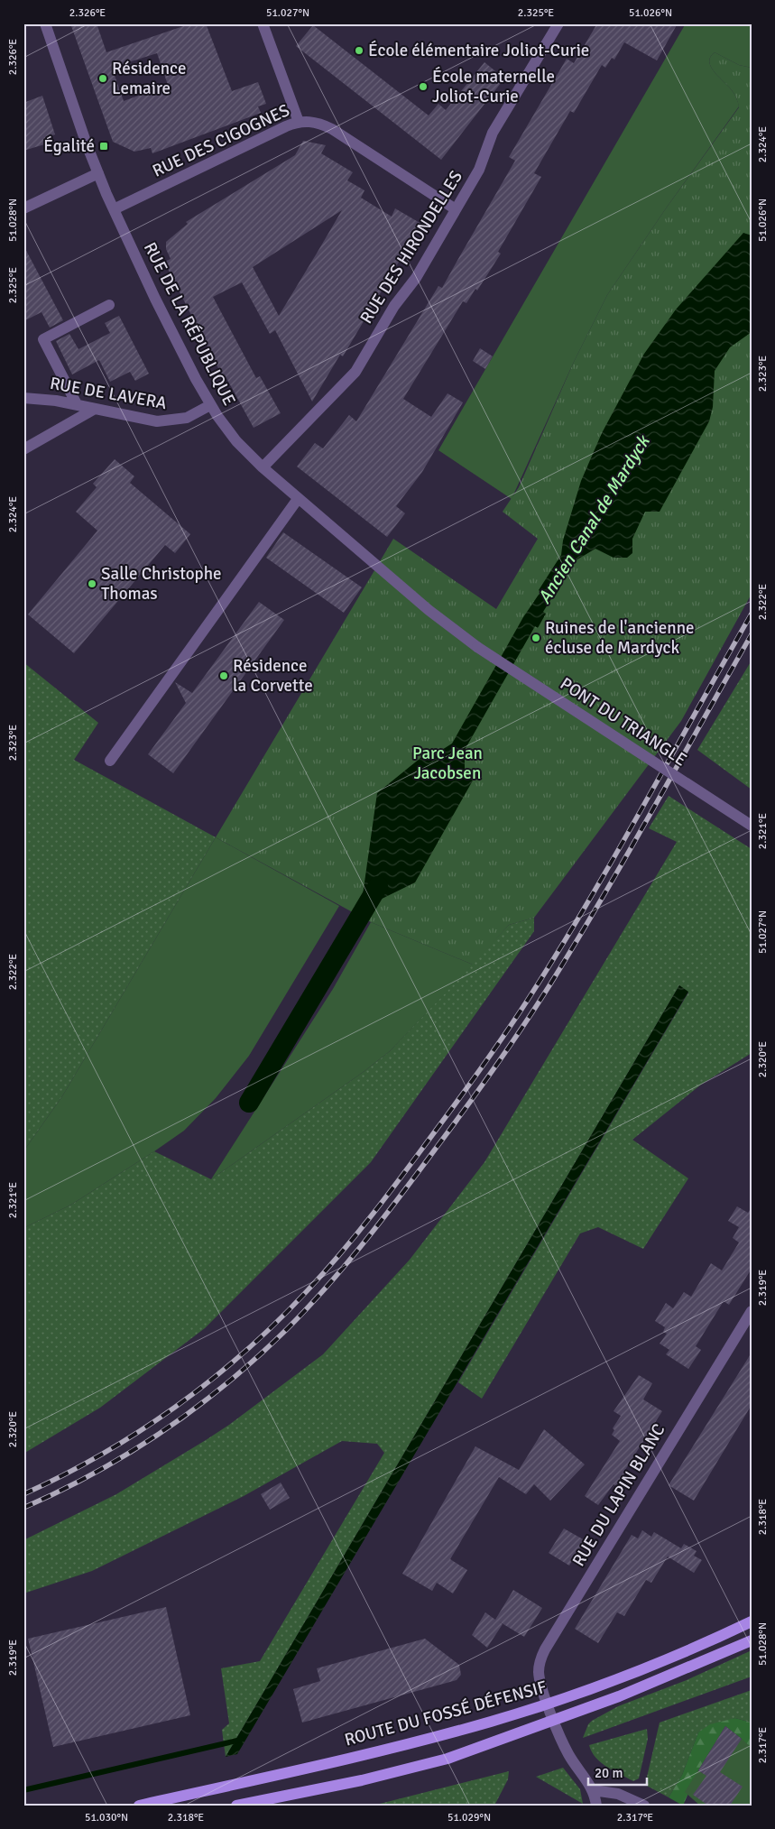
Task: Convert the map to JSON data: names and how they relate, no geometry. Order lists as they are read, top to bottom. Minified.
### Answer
{"streets":{"main road":["ROUTE DU FOSSÉ DÉFENSIF"],"street":["RUE DES CIGOGNES","RUE DES HIRONDELLES","RUE DE LA RÉPUBLIQUE","RUE DE LAVERA","PONT DU TRIANGLE","RUE DU LAPIN BLANC"]},"crossings":[["RUE DES CIGOGNES","RUE DES HIRONDELLES"],["RUE DES CIGOGNES","RUE DE LA RÉPUBLIQUE"],["RUE DES HIRONDELLES","RUE DE LA RÉPUBLIQUE"],["RUE DE LA RÉPUBLIQUE","RUE DE LAVERA"],["RUE DE LA RÉPUBLIQUE","PONT DU TRIANGLE"],["RUE DU LAPIN BLANC","ROUTE DU FOSSÉ DÉFENSIF"]],"water":["Ancien Canal de Mardyck"],"parks":["Parc Jean Jacobsen"],"places":{"other":["École élémentaire Joliot-Curie","Résidence Lemaire","École maternelle Joliot-Curie","Salle Christophe Thomas","Ruines de l'ancienne écluse de Mardyck","Résidence la Corvette"],"transit":["Égalité"]},"scale_bar":"20 m","coordinates":["2.326°E","51.027°N","2.325°E","51.026°N","2.324°E","51.028°N","2.323°E","2.322°E","2.321°E","2.320°E","2.319°E","2.318°E","2.317°E","51.030°N","51.029°N"]}
